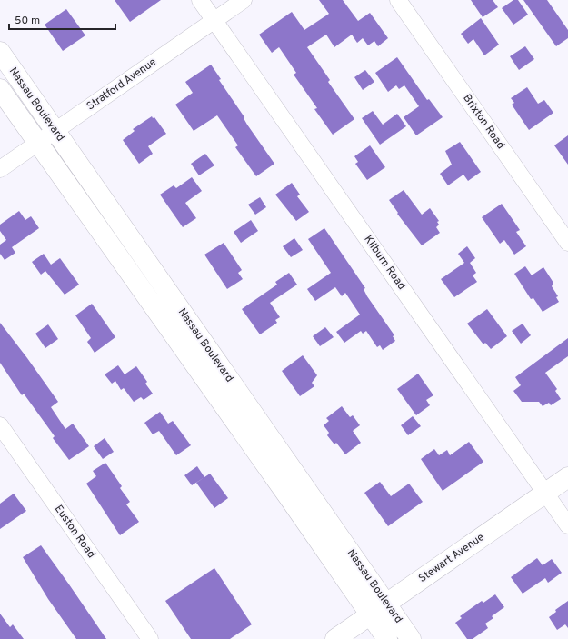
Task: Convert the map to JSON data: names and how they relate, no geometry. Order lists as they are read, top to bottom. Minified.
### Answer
{"streets":{"main road":["Nassau Boulevard","Stewart Avenue"],"street":["Stratford Avenue","Brixton Road","Kilburn Road","Euston Road"]},"crossings":[["Stratford Avenue","Nassau Boulevard"],["Stratford Avenue","Kilburn Road"],["Nassau Boulevard","Stewart Avenue"],["Kilburn Road","Stewart Avenue"]],"scale_bar":"50 m"}
